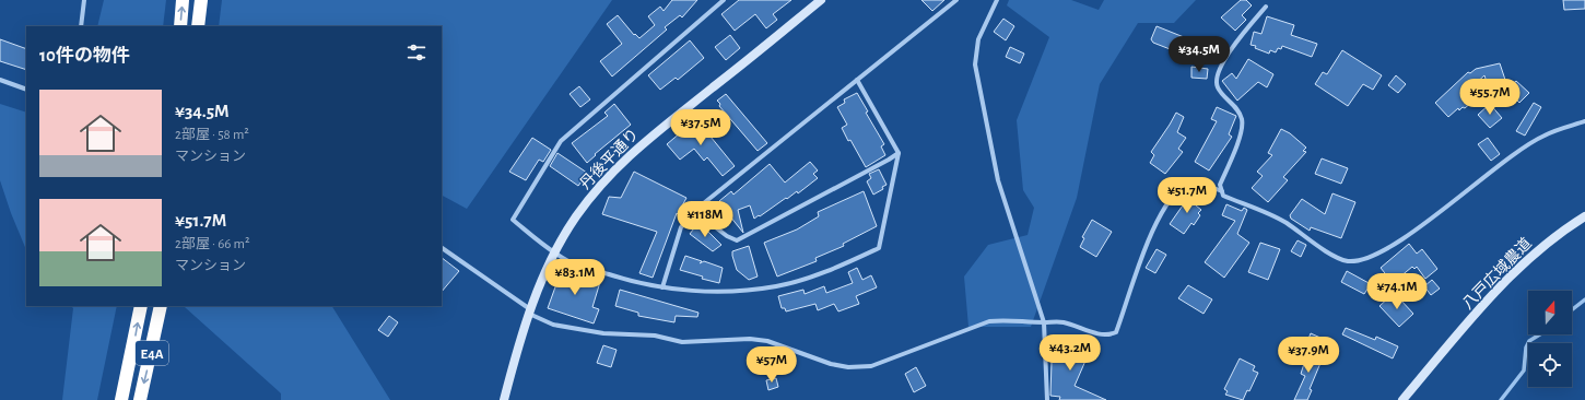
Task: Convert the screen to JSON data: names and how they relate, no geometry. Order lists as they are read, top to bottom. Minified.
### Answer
{"streets":{"highway":["E4A"],"street":["丹後平通り","八戸広域農道"]},"north":"top","page":{"heading":"10件の物件","price":["¥34.5M","¥55.7M","¥37.5M","¥51.7M","¥118M","¥83.1M","¥74.1M","¥43.2M","¥37.9M","¥57M"],"list":[{"name":"¥34.5M","note":"2部屋 · 58 m² · マンション"},{"name":"¥51.7M","note":"2部屋 · 66 m² · マンション"}]}}
